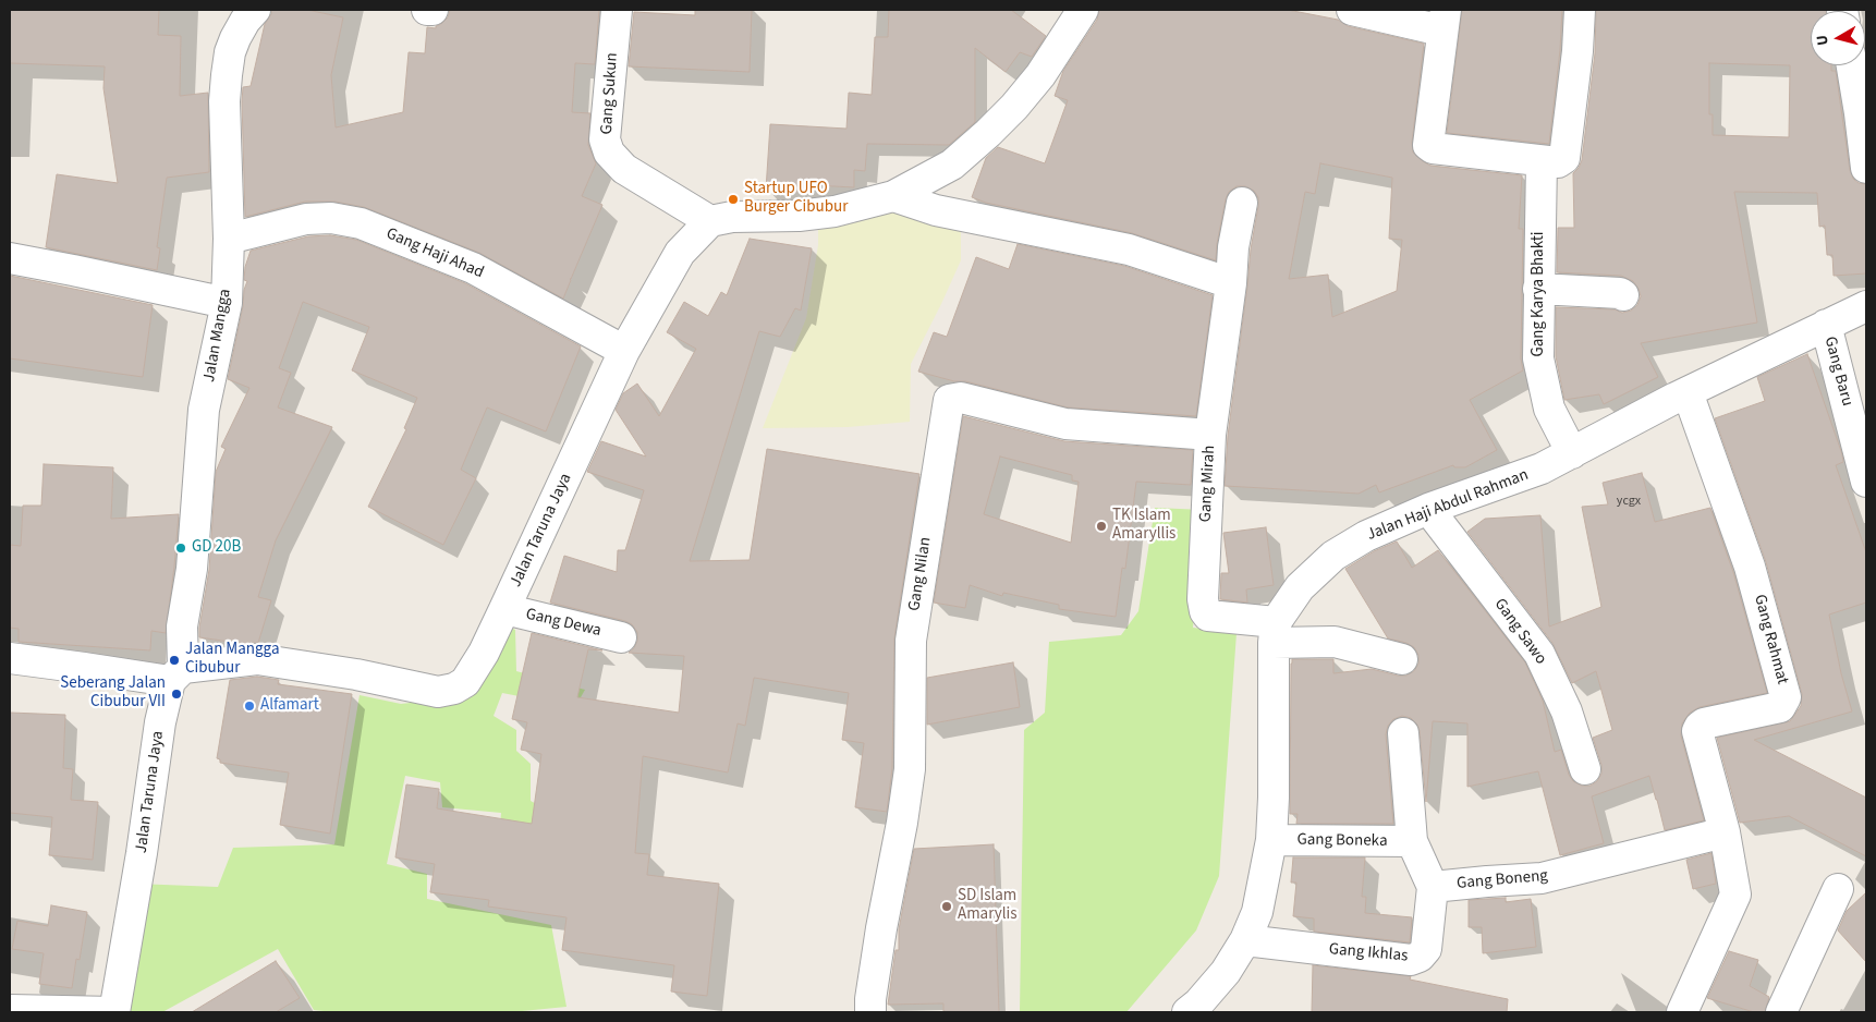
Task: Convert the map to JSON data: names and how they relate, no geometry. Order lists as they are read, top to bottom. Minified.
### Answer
{"streets":{"street":["Gang Sukun","Gang Haji Ahad","Gang Karya Bhakti","Jalan Mangga","Gang Baru","Gang Mirah","Jalan Haji Abdul Rahman","Jalan Taruna Jaya","Gang Nilan","Gang Dewa","Gang Sawo","Gang Rahmat","Gang Boneka","Gang Boneng","Gang Ikhlas"]},"crossings":[["Gang Sukun","Jalan Taruna Jaya"],["Gang Haji Ahad","Jalan Mangga"],["Gang Haji Ahad","Jalan Taruna Jaya"],["Gang Karya Bhakti","Jalan Haji Abdul Rahman"],["Jalan Mangga","Jalan Taruna Jaya"],["Gang Baru","Jalan Haji Abdul Rahman"],["Gang Mirah","Jalan Haji Abdul Rahman"],["Gang Mirah","Gang Nilan"],["Jalan Haji Abdul Rahman","Gang Sawo"],["Jalan Haji Abdul Rahman","Gang Rahmat"],["Jalan Taruna Jaya","Gang Dewa"],["Gang Rahmat","Gang Boneng"],["Gang Boneka","Gang Boneng"],["Gang Boneng","Gang Ikhlas"]],"places":["Startup UFO Burger Cibubur","TK Islam Amaryllis","GD 20B","Jalan Mangga Cibubur","Seberang Jalan Cibubur VII","Alfamart","SD Islam Amarylis"],"house_numbers":["ycgx"],"north":"left"}
